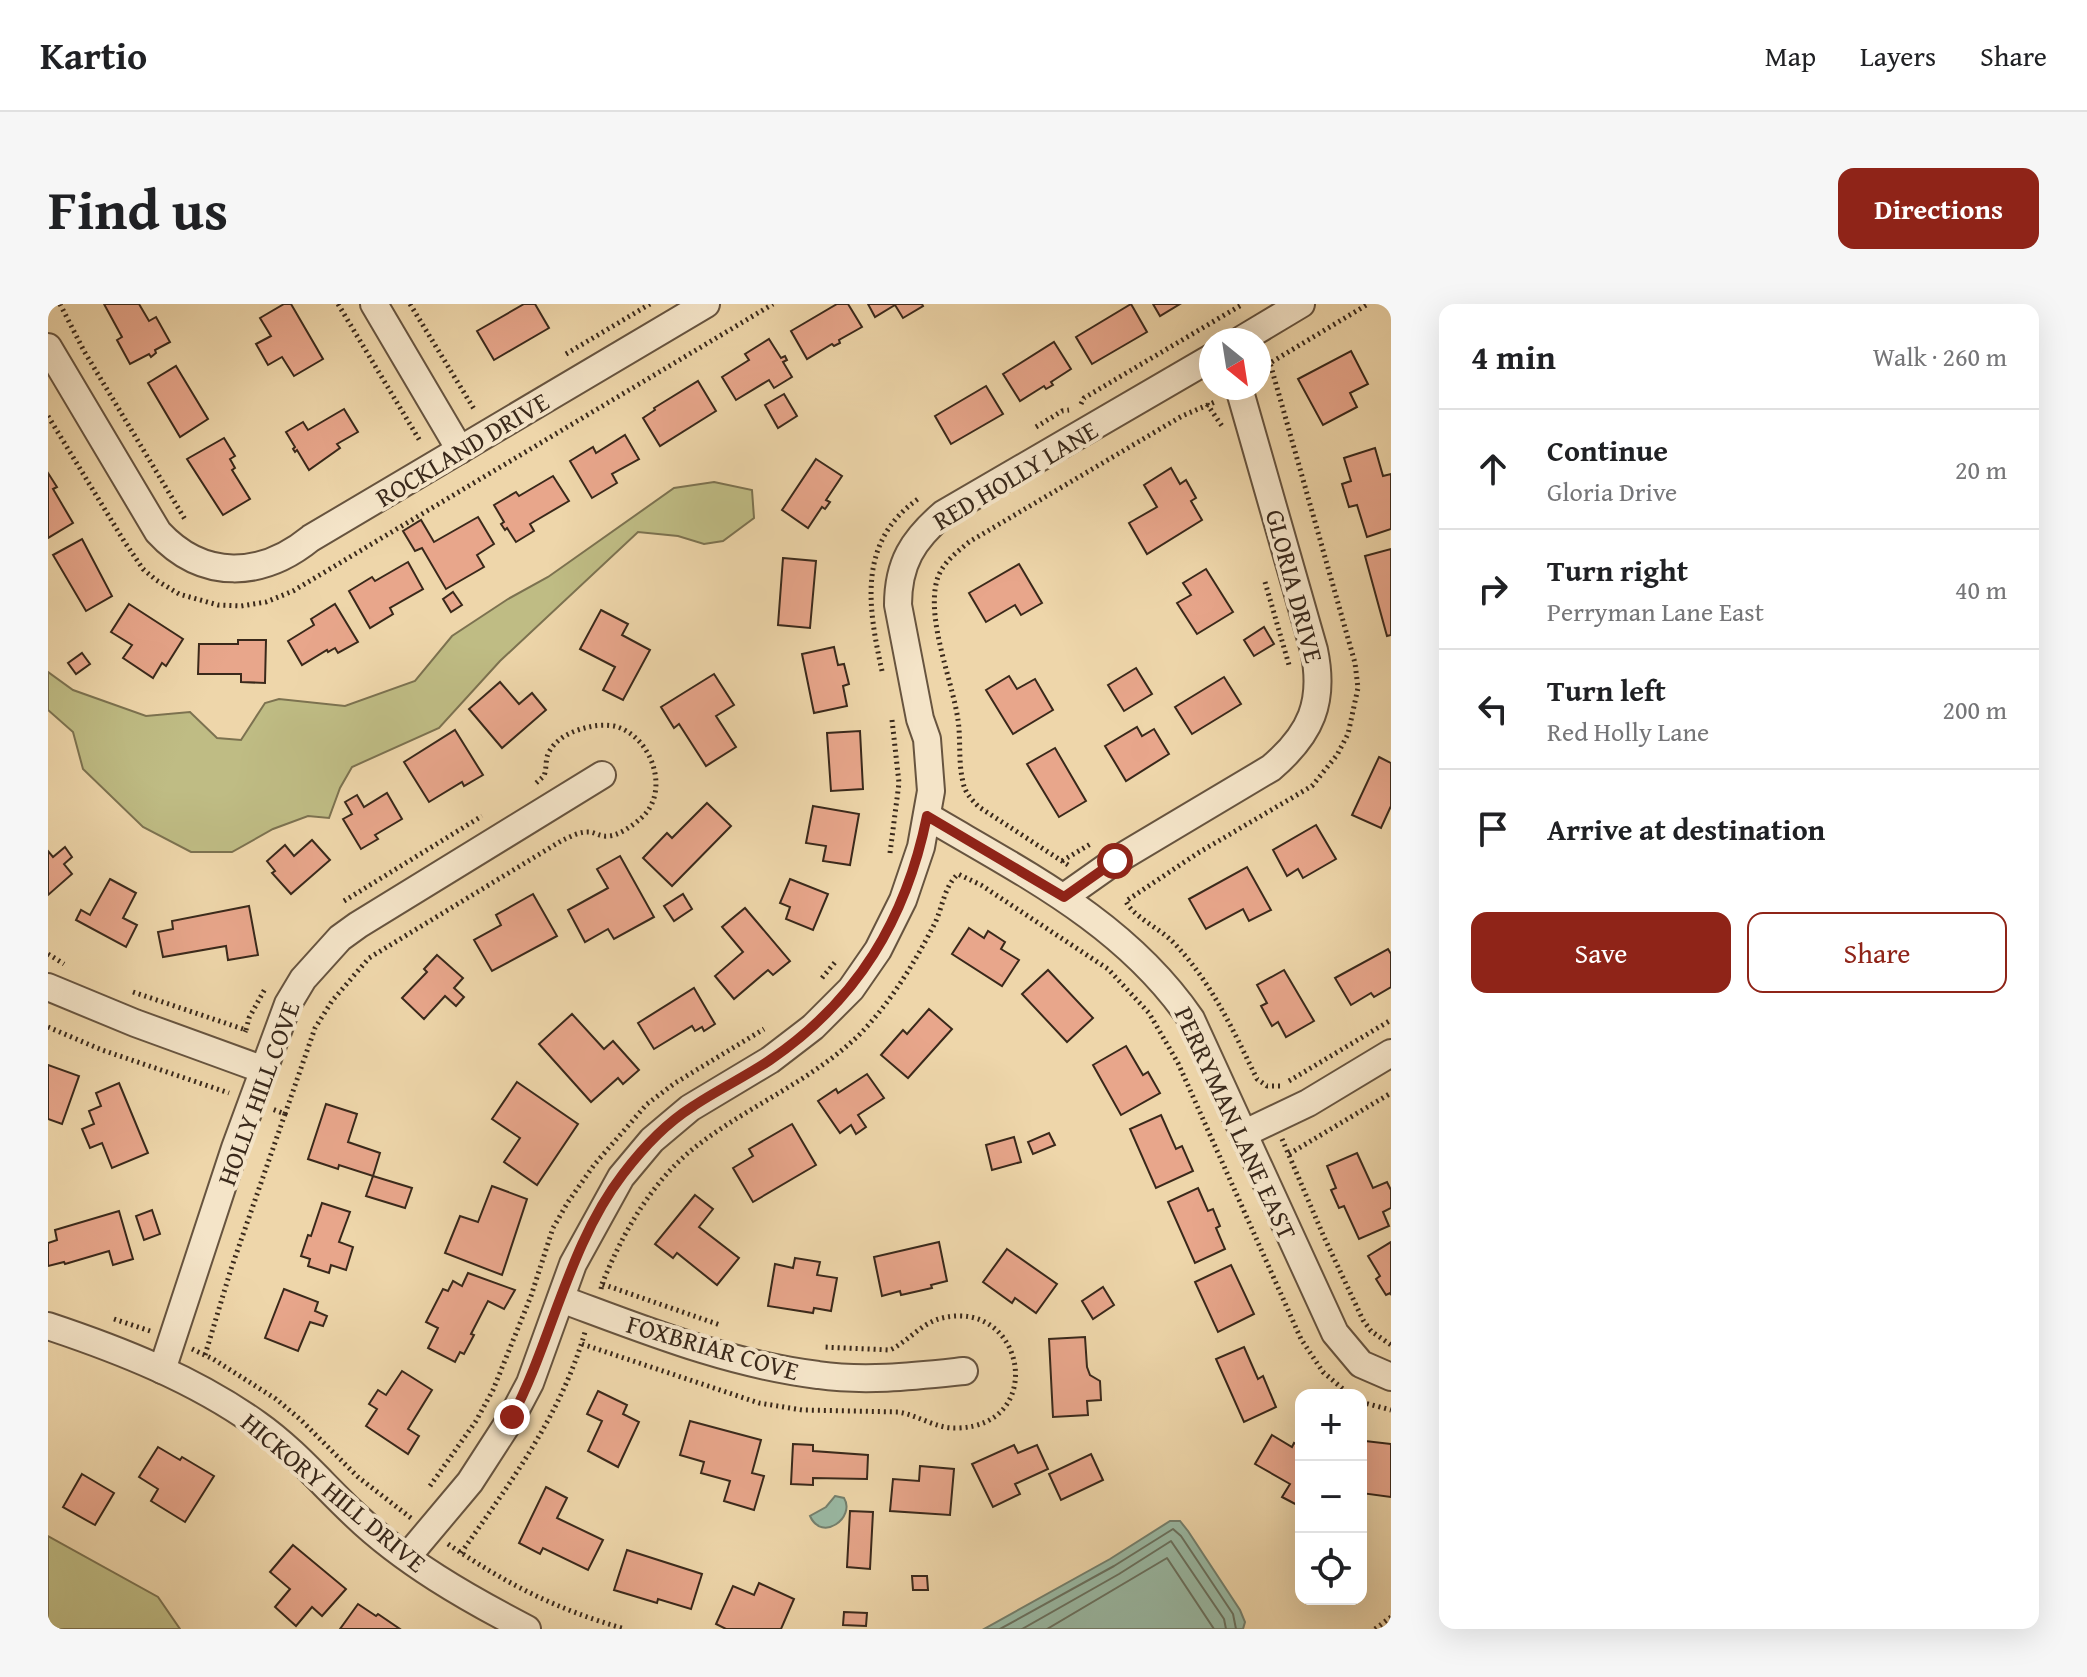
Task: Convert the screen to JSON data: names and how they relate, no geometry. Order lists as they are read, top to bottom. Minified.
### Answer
{"streets":{"street":["ROCKLAND DRIVE","RED HOLLY LANE","GLORIA DRIVE","HOLLY HILL COVE","PERRYMAN LANE EAST","FOXBRIAR COVE","HICKORY HILL DRIVE"]},"crossings":[["RED HOLLY LANE","PERRYMAN LANE EAST"],["RED HOLLY LANE","FOXBRIAR COVE"],["RED HOLLY LANE","HICKORY HILL DRIVE"],["GLORIA DRIVE","PERRYMAN LANE EAST"],["HOLLY HILL COVE","HICKORY HILL DRIVE"]],"north":"bottom right","page":{"header":"Kartio","nav":["Map","Layers","Share"],"title":"Find us","buttons":["Directions",["Save","Share"]],"heading":["4 min","Walk · 260 m"],"list":[["Continue","Gloria Drive","20 m"],["Turn right","Perryman Lane East","40 m"],["Turn left","Red Holly Lane","200 m"],"Arrive at destination"],"map_buttons":["+","−"]}}
